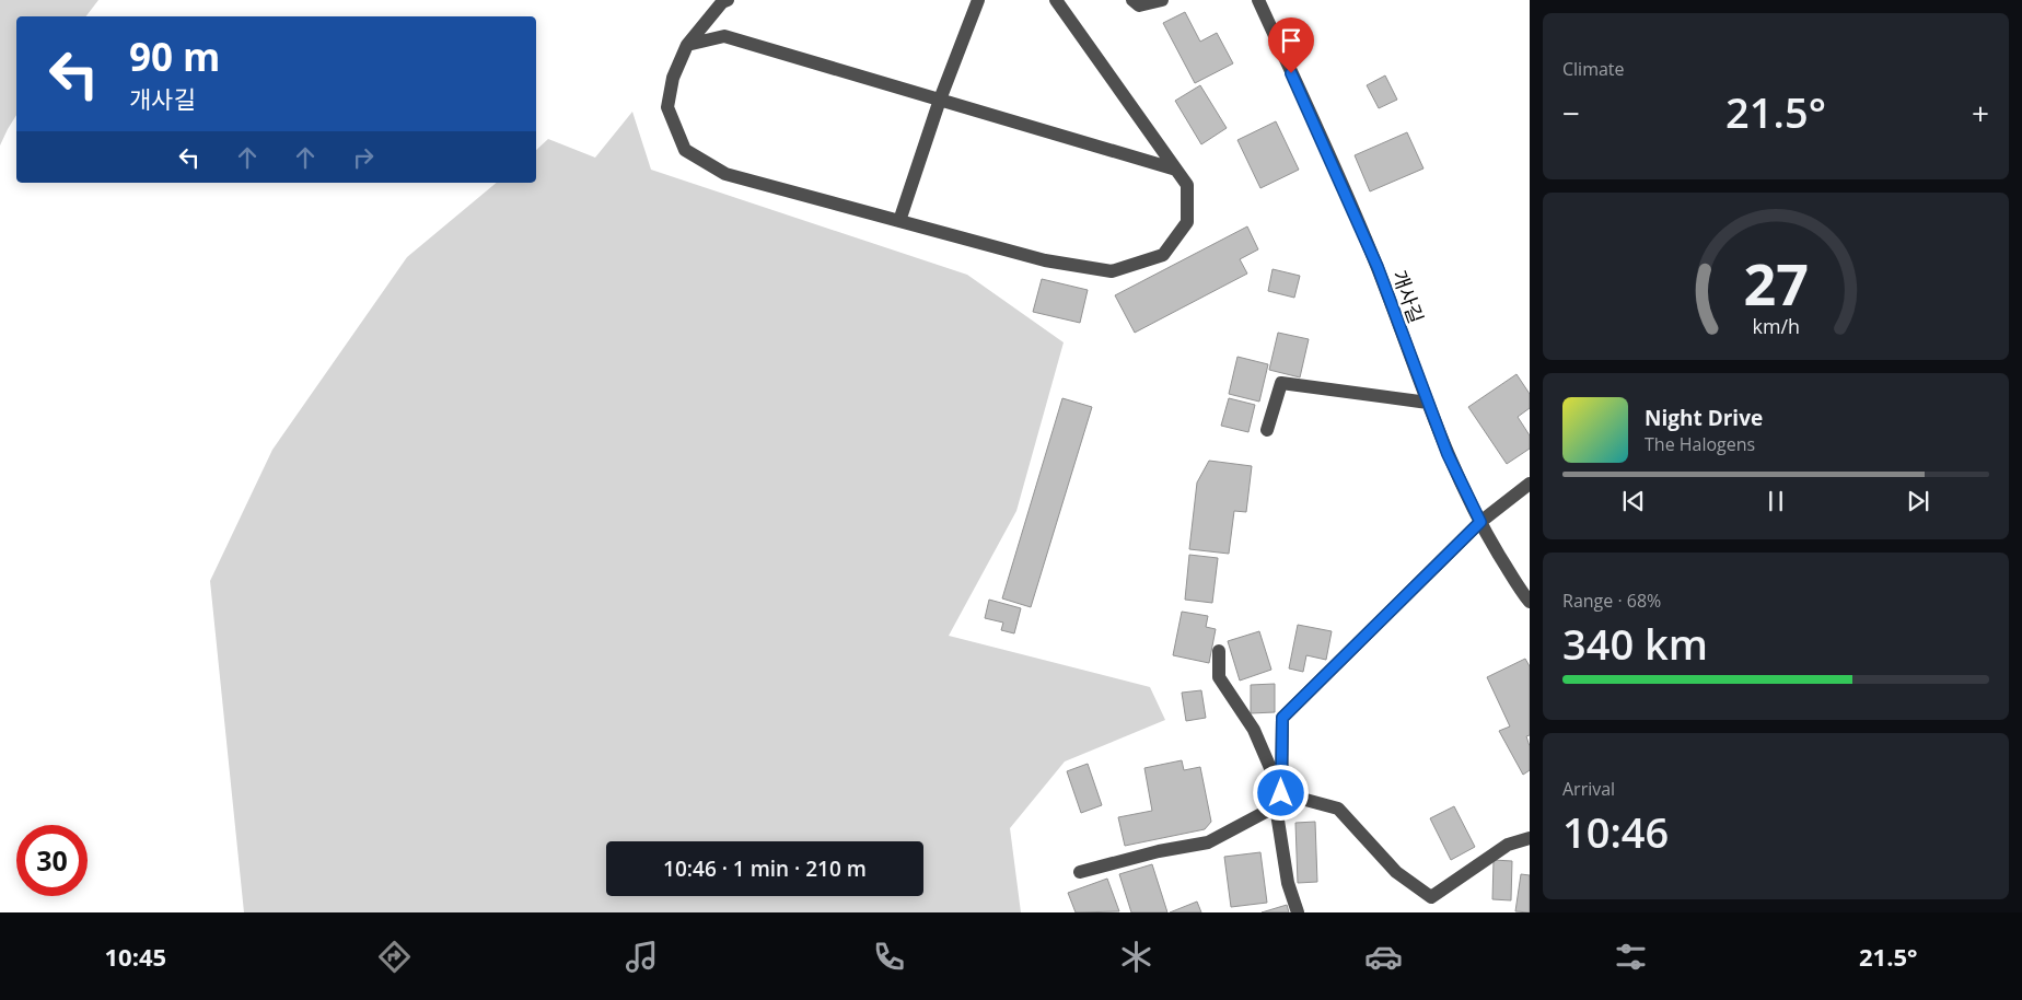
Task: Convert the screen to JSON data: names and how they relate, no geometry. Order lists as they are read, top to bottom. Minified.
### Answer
{"streets":{"street":["개사길"]},"page":{"tile":["Climate",["Range · 68%","340 km"],["Arrival","10:46"]],"turn":["90 m","개사길"],"heat":["−","21.5°","+"],"song":["Night Drive","The Halogens"],"limit":"30","trip":"10:46 · 1 min · 210 m","tabs":["10:45","21.5°"],"gauge":["27","km/h"]}}
